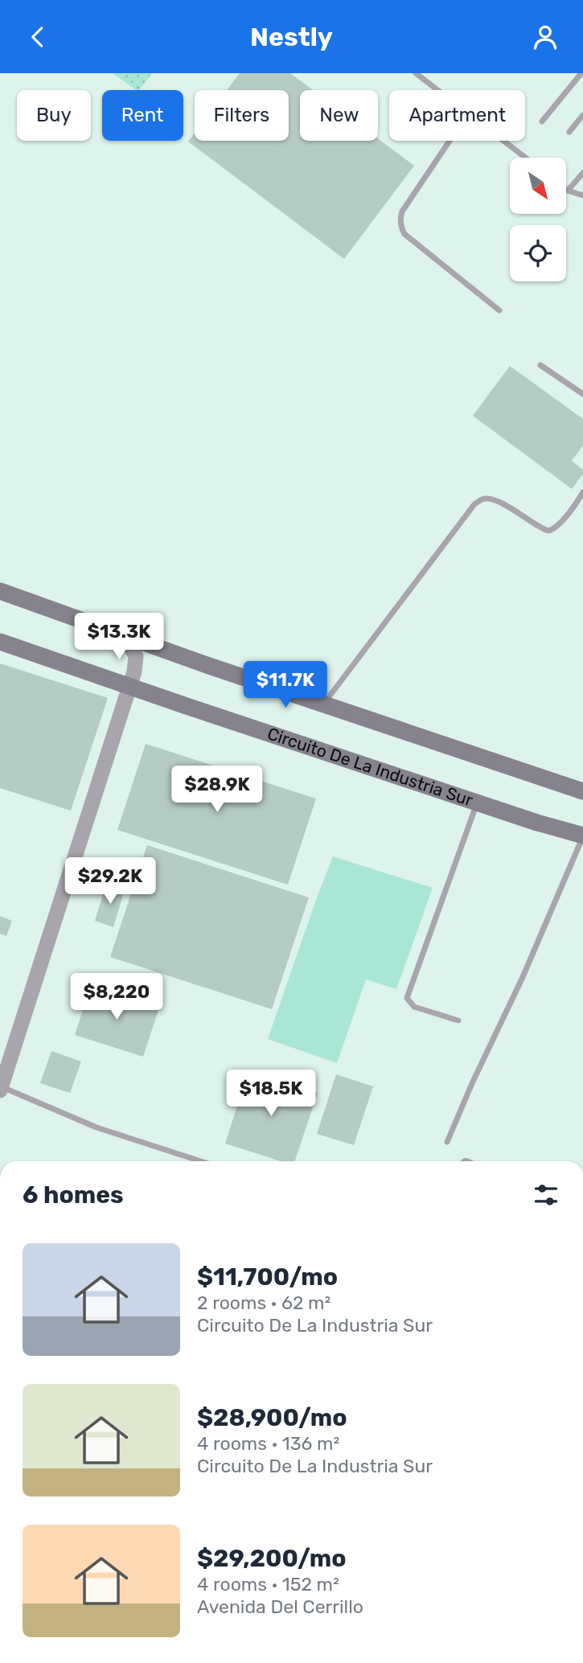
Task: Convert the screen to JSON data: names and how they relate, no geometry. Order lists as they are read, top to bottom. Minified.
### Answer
{"streets":{"main road":["Circuito De La Industria Sur"]},"north":"bottom right","page":{"header":"Nestly","chip":["Buy","Rent","Filters","New","Apartment"],"price":["$13.3K","$11.7K","$28.9K","$29.2K","$8,220","$18.5K"],"heading":"6 homes","list":[{"name":"$11,700/mo","note":"2 rooms · 62 m² · Circuito De La Industria Sur"},{"name":"$28,900/mo","note":"4 rooms · 136 m² · Circuito De La Industria Sur"},{"name":"$29,200/mo","note":"4 rooms · 152 m² · Avenida Del Cerrillo"}]}}
